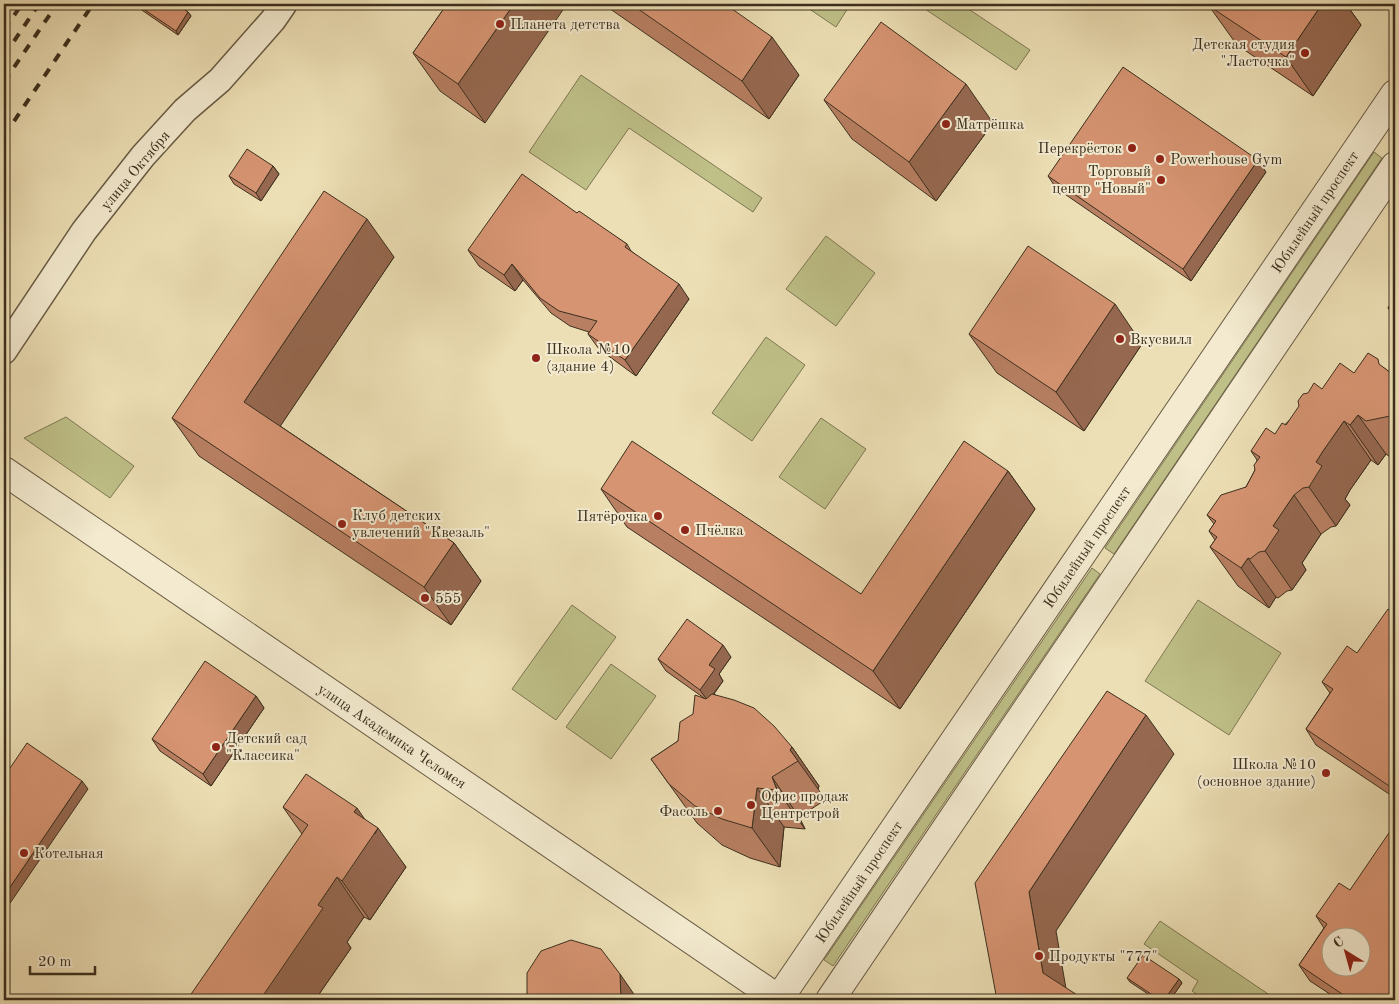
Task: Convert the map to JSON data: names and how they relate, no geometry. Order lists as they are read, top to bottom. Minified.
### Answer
{"streets":{"street":["улица Октября","Юбилейный проспект","улица Академика Челомея"]},"crossings":[["Юбилейный проспект","улица Академика Челомея"]],"places":["Планета детства","Детская студия \"Ласточка\"","Матрёшка","Перекрёсток","Powerhouse Gym","Торговый центр \"Новый\"","Вкусвилл","Школа №10 (здание 4)","Пятёрочка","Клуб детских увлечений \"Квезаль\"","Пчёлка","555","Детский сад \"Классика\"","Школа №10 (основное здание)","Офис продаж Центрстрой","Фасоль","Котельная","Продукты \"777\""],"scale_bar":"20 m","north":"top left"}
